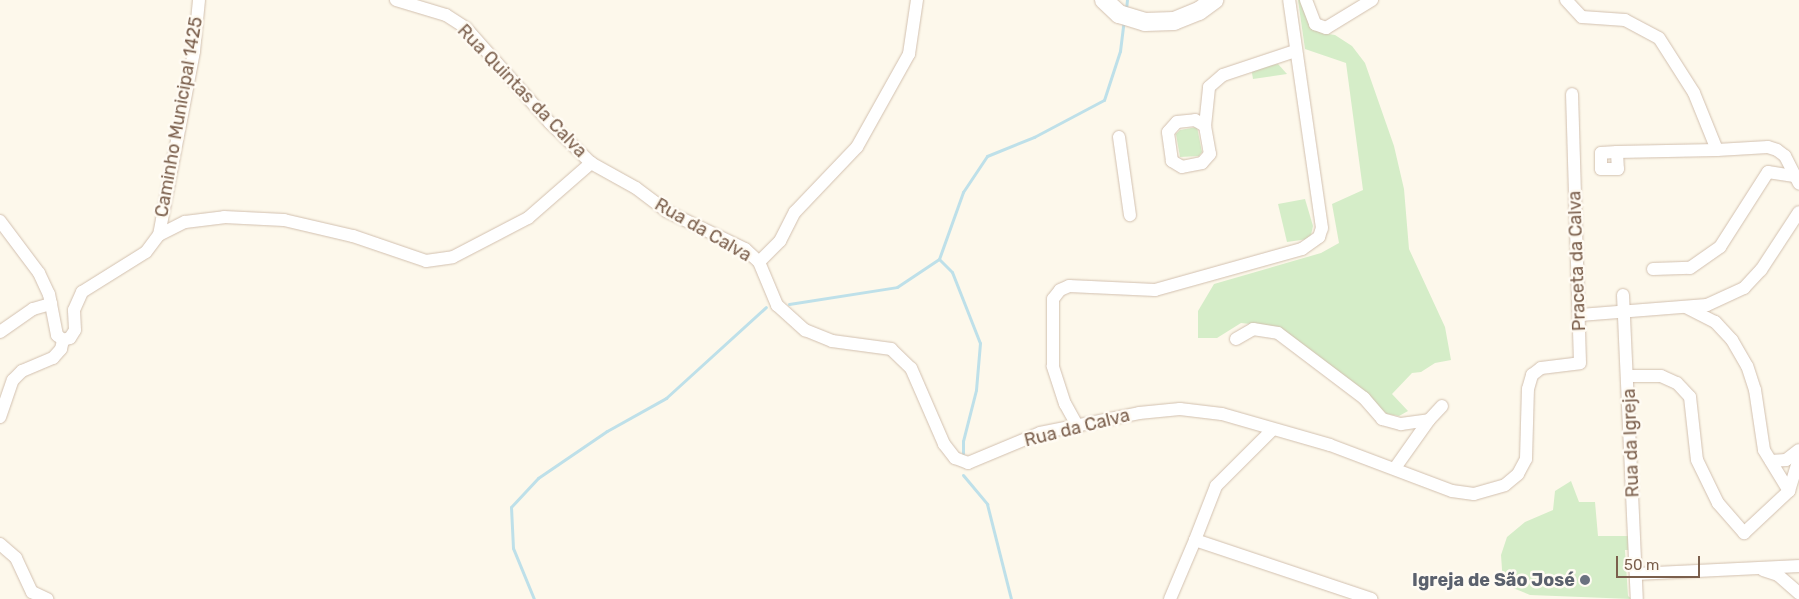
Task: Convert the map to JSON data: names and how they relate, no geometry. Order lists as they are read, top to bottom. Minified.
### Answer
{"streets":{"street":["Rua Quintas da Calva","Caminho Municipal 1425","Rua da Calva","Praceta da Calva","Rua da Igreja"]},"crossings":[["Rua Quintas da Calva","Rua da Calva"],["Rua da Calva","Praceta da Calva"]],"places":["Igreja de São José"],"scale_bar":"50 m"}
